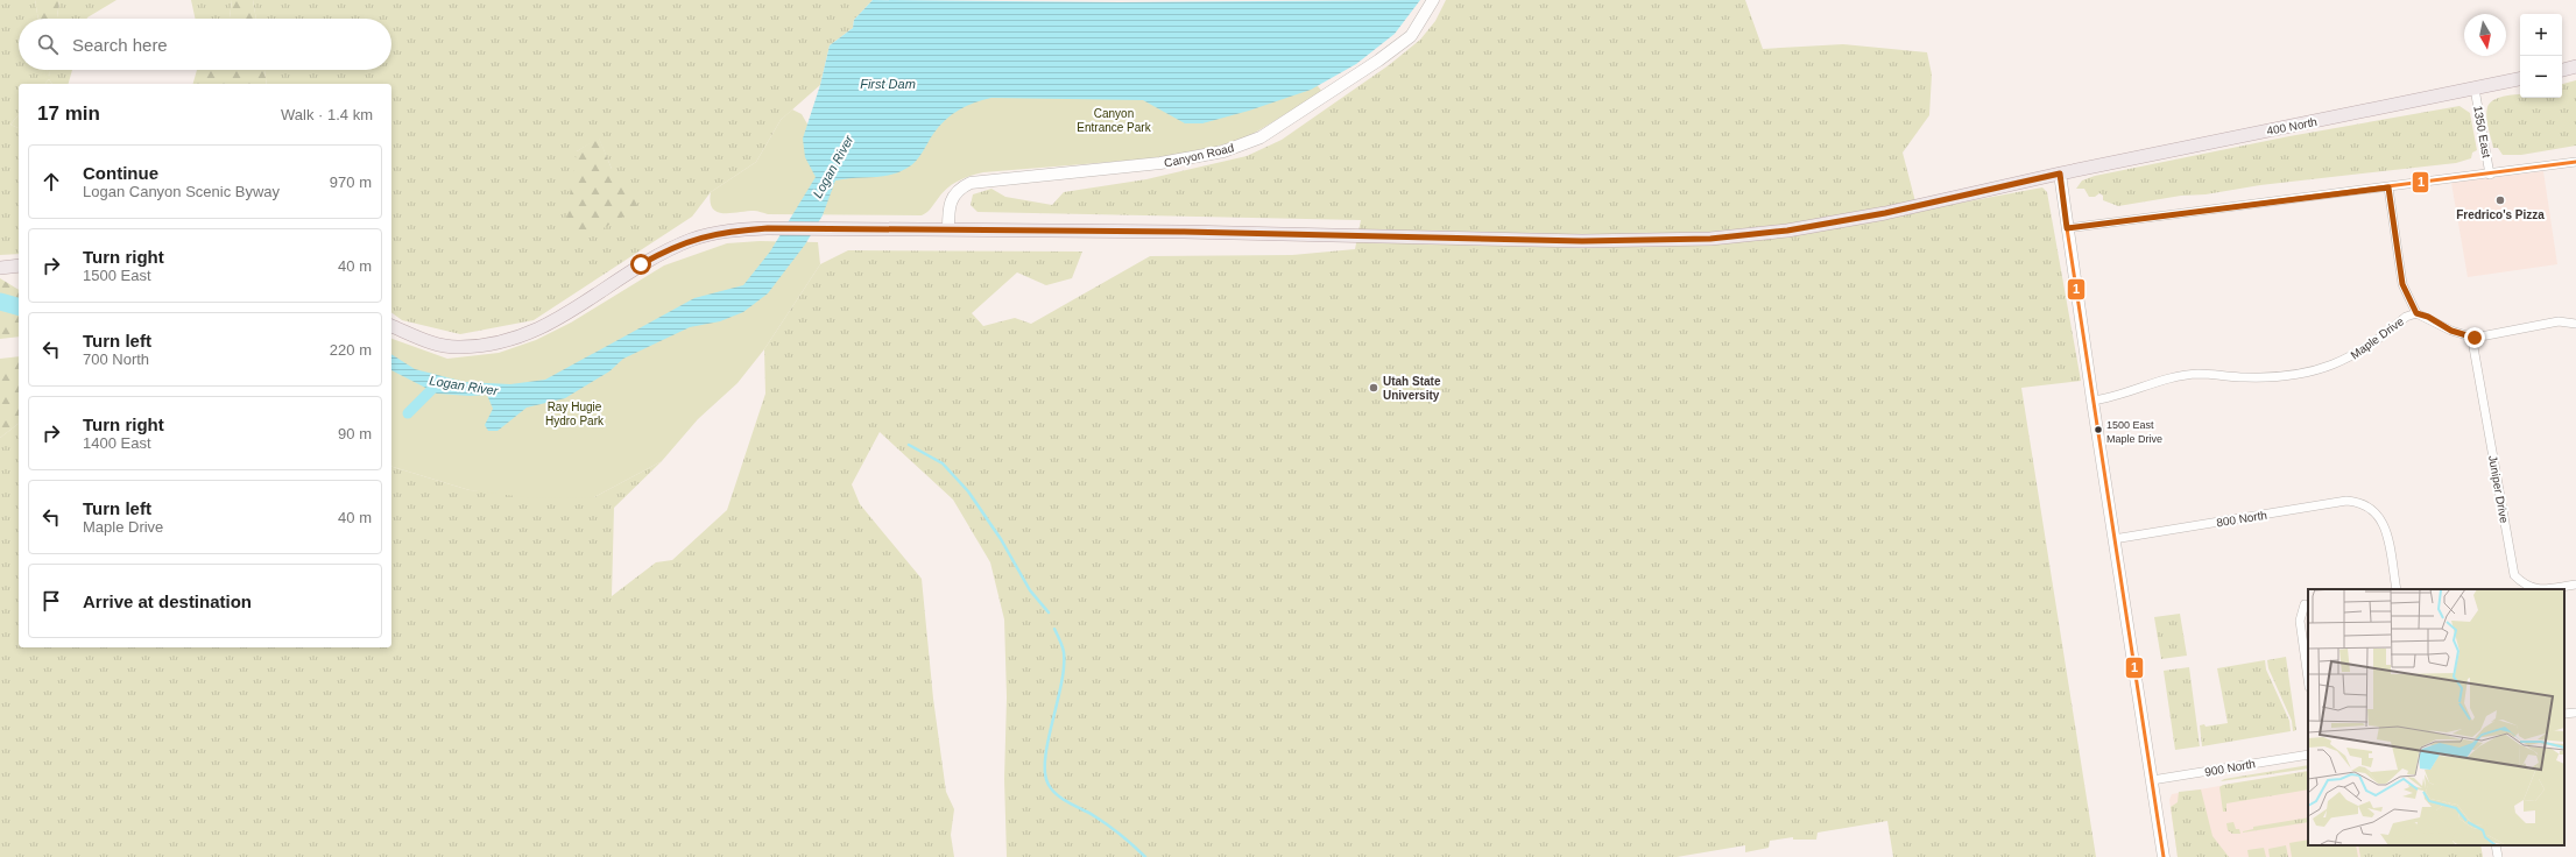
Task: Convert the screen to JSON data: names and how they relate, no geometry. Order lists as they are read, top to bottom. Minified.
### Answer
{"streets":{"main road":["400 North"],"street":["1350 East","Canyon Road","Maple Drive","Juniper Drive","800 North","900 North"]},"crossings":[["400 North","1350 East"],["400 North","Canyon Road"],["Maple Drive","Juniper Drive"]],"water":["First Dam","Logan River"],"parks":["Canyon Entrance Park","Ray Hugie Hydro Park"],"places":["Fredrico's Pizza","Utah State University","1500 East Maple Drive"],"lines":["transit line 1"],"north":"bottom","page":{"map_buttons":["+","−"],"search":"Search here","heading":["17 min","Walk · 1.4 km"],"list":[["Continue","Logan Canyon Scenic Byway","970 m"],["Turn right","1500 East","40 m"],["Turn left","700 North","220 m"],["Turn right","1400 East","90 m"],["Turn left","Maple Drive","40 m"],"Arrive at destination"]}}
